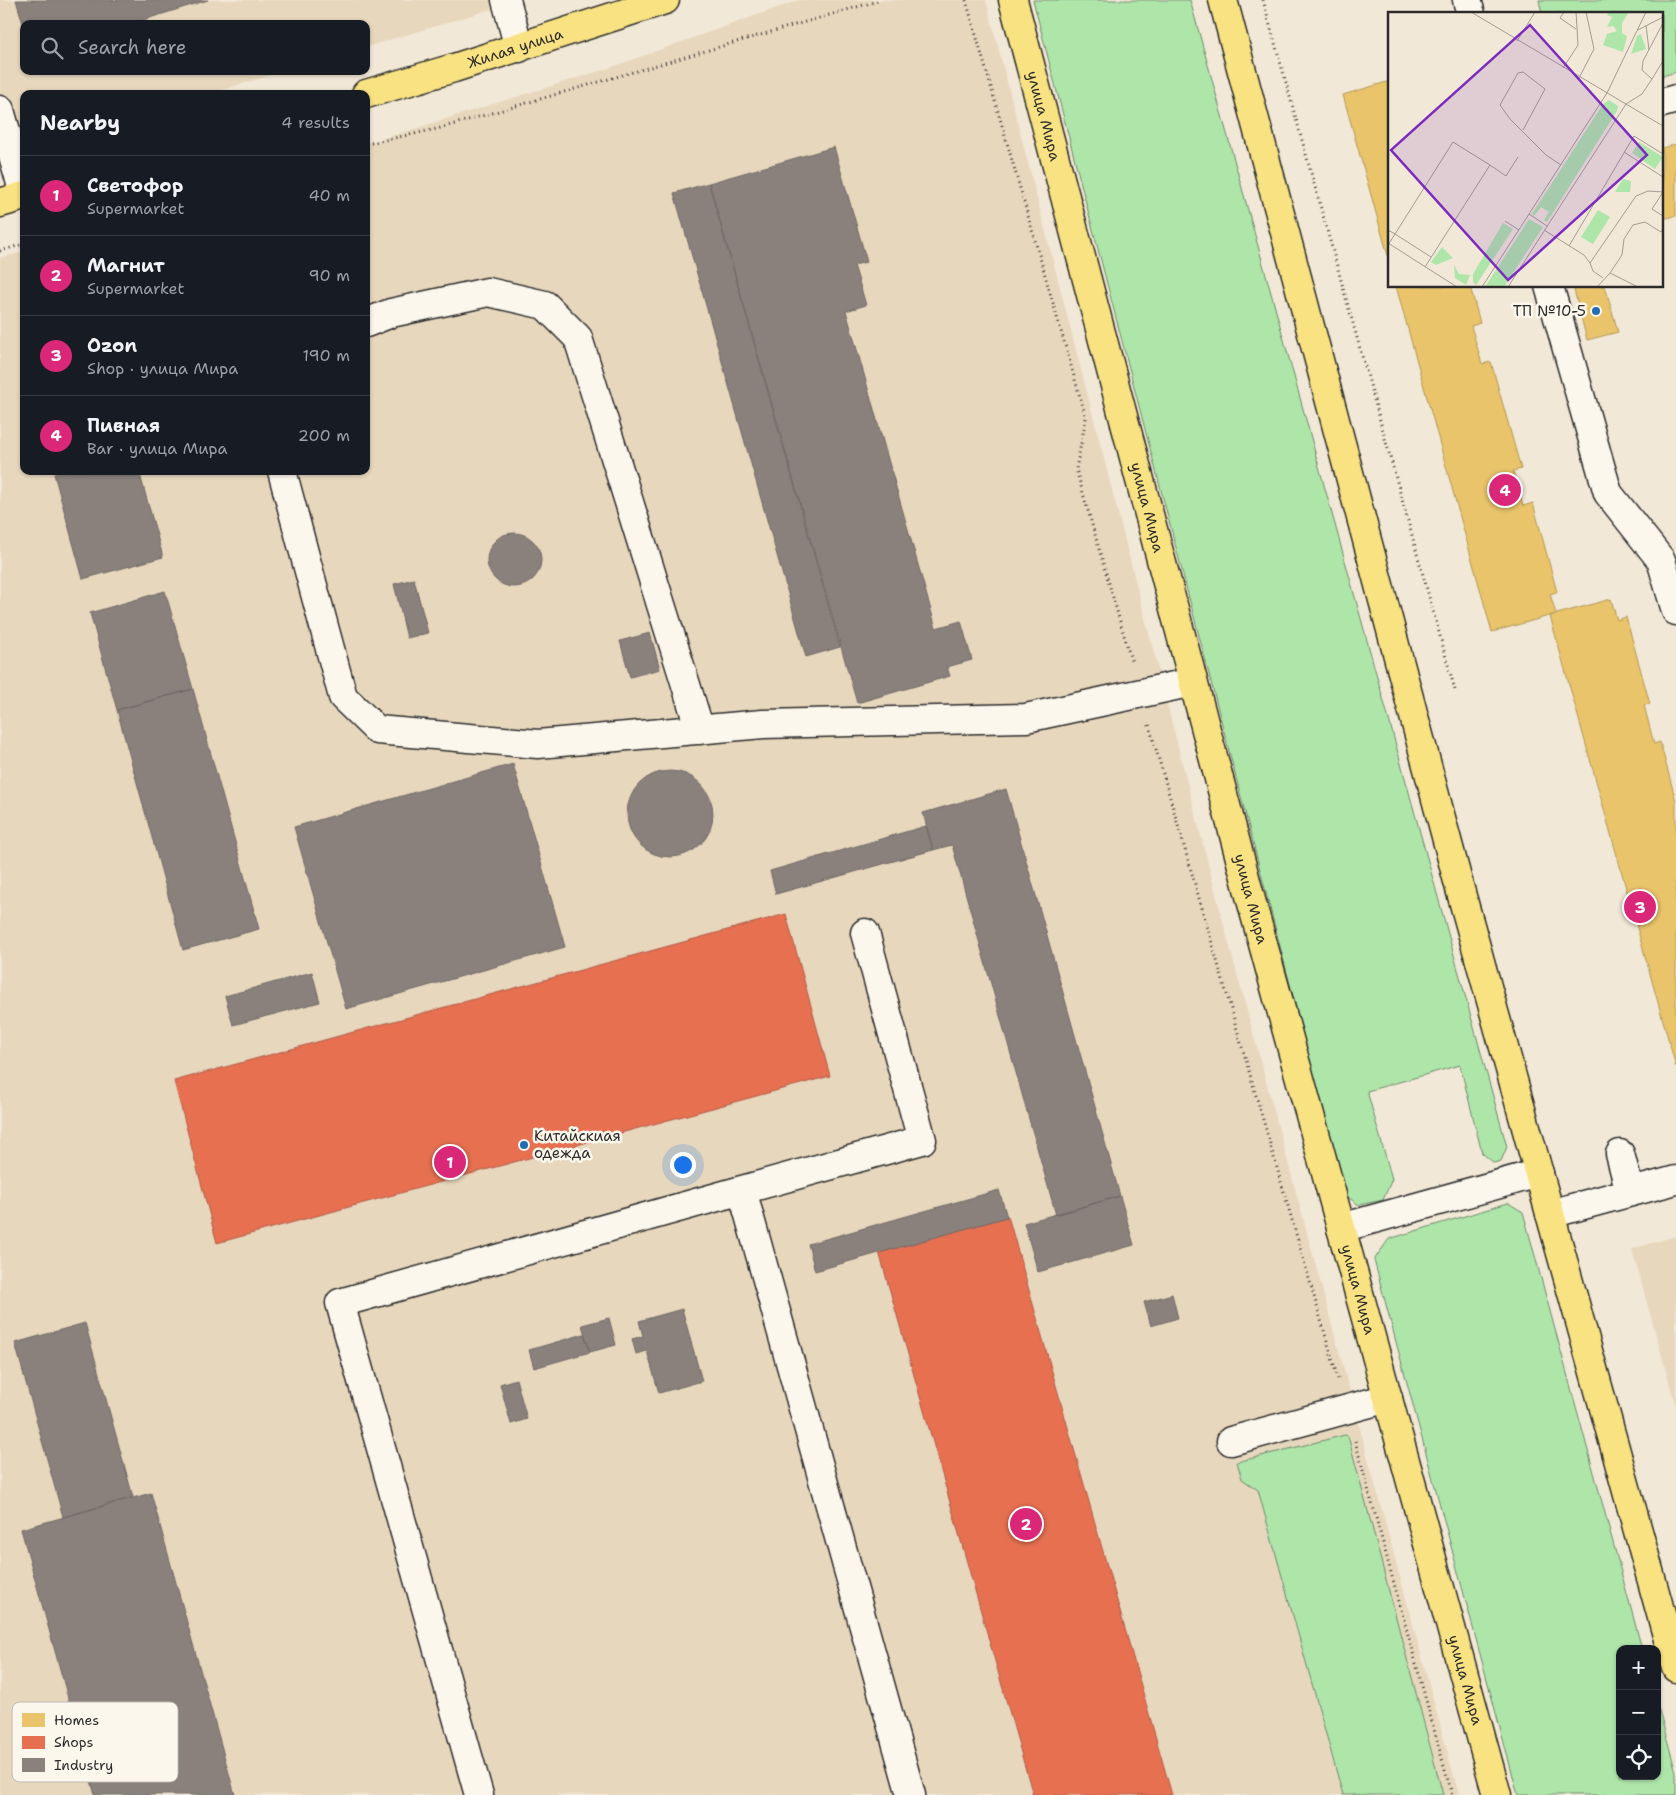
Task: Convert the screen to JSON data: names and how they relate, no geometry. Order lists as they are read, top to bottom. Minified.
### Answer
{"streets":{"main road":["Жилая улица","улица Мира"]},"places":["ТП №10-5","Китайскиая одежда"],"legend":["Homes","Shops","Industry"],"page":{"search":"Search here","heading":["Nearby","4 results"],"list":[{"mark":"1","name":"Светофор","note":"Supermarket","value":"40 m"},{"mark":"2","name":"Магнит","note":"Supermarket","value":"90 m"},{"mark":"3","name":"Ozon","note":"Shop · улица Мира","value":"190 m"},{"mark":"4","name":"Пивная","note":"Bar · улица Мира","value":"200 m"}],"pins":["4","3","1","2"],"map_buttons":["+","−"]}}
